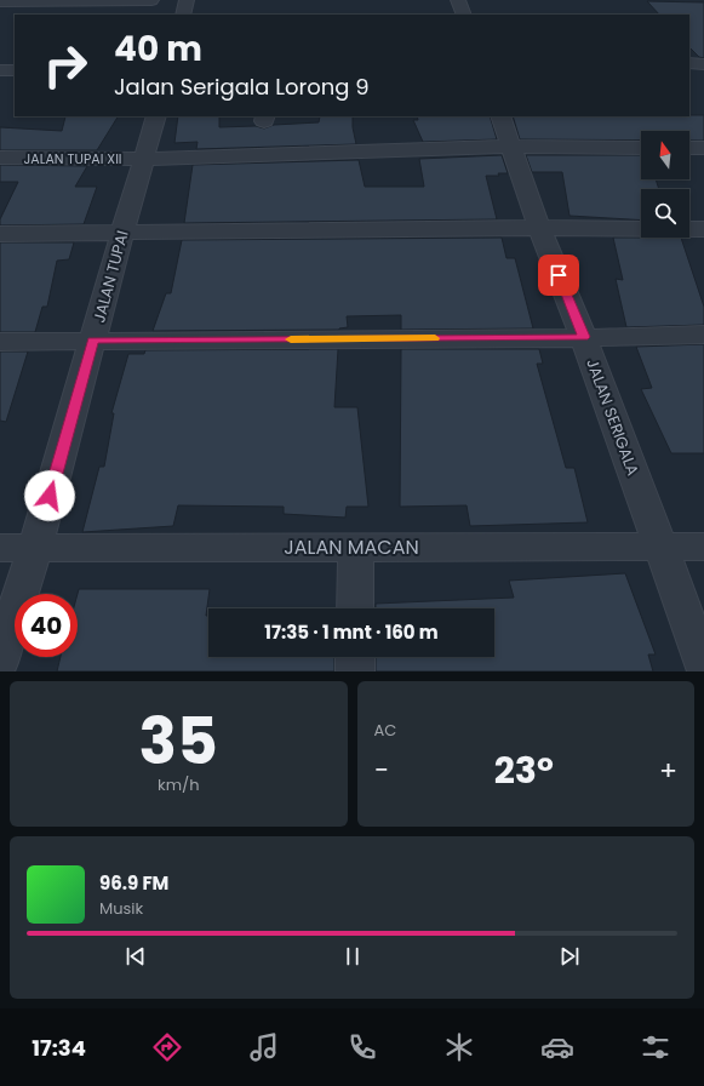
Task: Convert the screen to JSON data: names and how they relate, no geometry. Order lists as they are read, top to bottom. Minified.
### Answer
{"streets":{"street":["JALAN TUPAI XII","JALAN TUPAI","JALAN SERIGALA","JALAN MACAN"]},"crossings":[["JALAN TUPAI XII","JALAN TUPAI"],["JALAN TUPAI XII","JALAN SERIGALA"],["JALAN TUPAI","JALAN MACAN"],["JALAN SERIGALA","JALAN MACAN"]],"north":"top","page":{"turn":["40 m","Jalan Serigala Lorong 9"],"limit":"40","trip":"17:35 · 1 mnt · 160 m","tile":[["35","km/h"],"AC"],"heat":["−","23°","+"],"song":["96.9 FM","Musik"],"tabs":"17:34"}}
